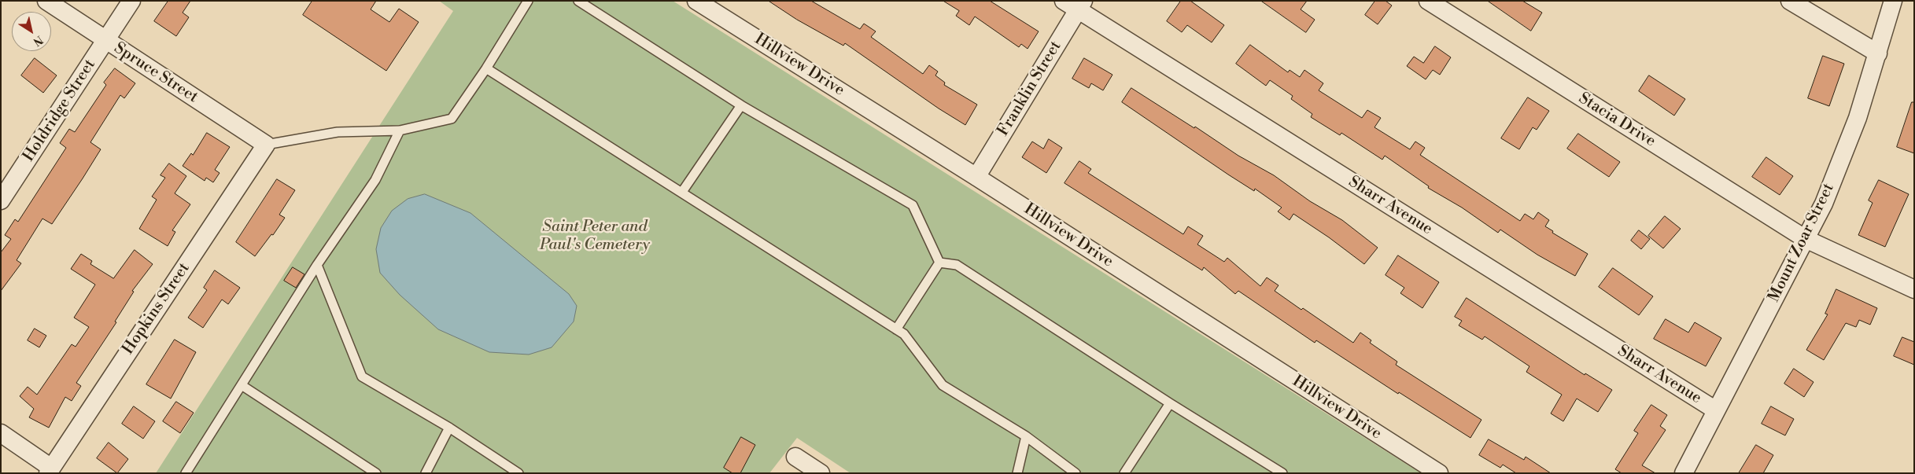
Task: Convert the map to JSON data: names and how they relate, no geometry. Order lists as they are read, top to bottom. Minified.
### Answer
{"streets":{"street":["Hillview Drive","Spruce Street","Franklin Street","Holdridge Street","Stacia Drive","Sharr Avenue","Mount Zoar Street","Hopkins Street"]},"crossings":[["Hillview Drive","Franklin Street"],["Spruce Street","Holdridge Street"],["Spruce Street","Hopkins Street"],["Franklin Street","Sharr Avenue"],["Stacia Drive","Mount Zoar Street"],["Sharr Avenue","Mount Zoar Street"]],"parks":["Saint Peter and Paul's Cemetery"],"north":"bottom right"}
